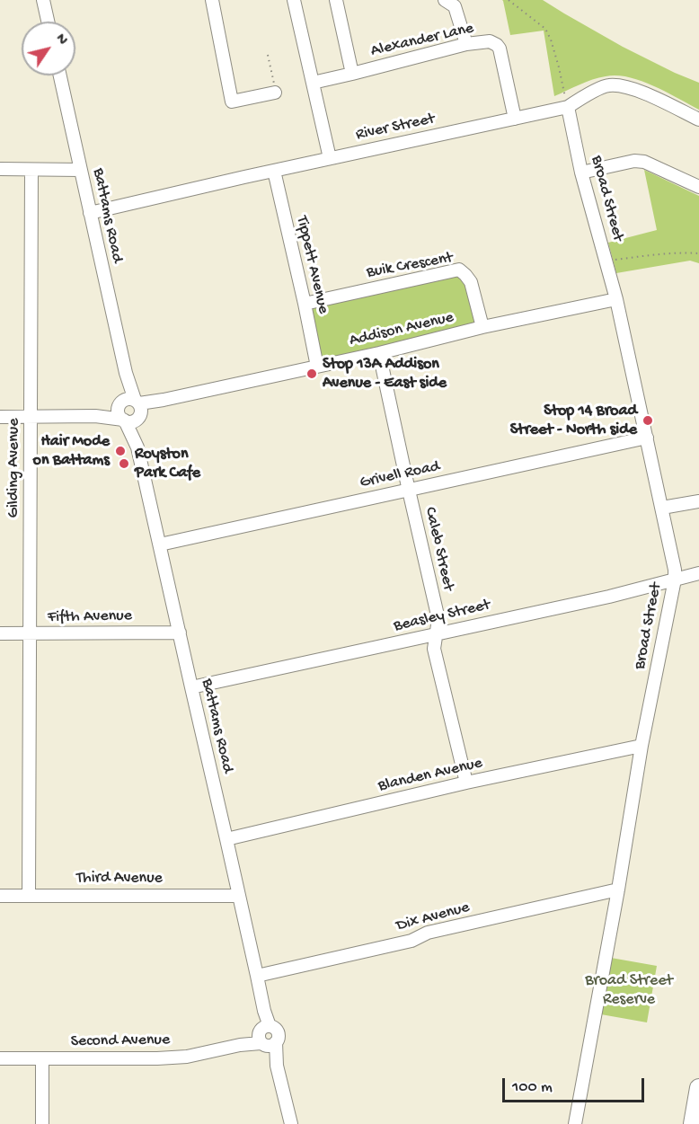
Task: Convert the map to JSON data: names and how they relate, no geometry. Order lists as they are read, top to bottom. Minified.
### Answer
{"streets":{"street":["Alexander Lane","River Street","Broad Street","Battams Road","Tippett Avenue","Buik Crescent","Addison Avenue","Gilding Avenue","Grivell Road","Caleb Street","Beasley Street","Fifth Avenue","Blanden Avenue","Third Avenue","Dix Avenue","Second Avenue"]},"crossings":[["Alexander Lane","River Street"],["River Street","Broad Street"],["River Street","Battams Road"],["River Street","Tippett Avenue"],["Broad Street","Addison Avenue"],["Broad Street","Grivell Road"],["Broad Street","Beasley Street"],["Broad Street","Blanden Avenue"],["Broad Street","Dix Avenue"],["Battams Road","Addison Avenue"],["Battams Road","Grivell Road"],["Battams Road","Beasley Street"],["Battams Road","Fifth Avenue"],["Battams Road","Blanden Avenue"],["Battams Road","Third Avenue"],["Battams Road","Dix Avenue"],["Battams Road","Second Avenue"],["Tippett Avenue","Buik Crescent"],["Tippett Avenue","Addison Avenue"],["Buik Crescent","Addison Avenue"],["Addison Avenue","Caleb Street"],["Gilding Avenue","Fifth Avenue"],["Gilding Avenue","Third Avenue"],["Grivell Road","Caleb Street"],["Caleb Street","Beasley Street"],["Caleb Street","Blanden Avenue"]],"parks":["Broad Street Reserve"],"places":["Stop 13A Addison Avenue - East side","Stop 14 Broad Street - North side","Hair Mode on Battams","Royston Park Cafe"],"scale_bar":"100 m","north":"top right"}
